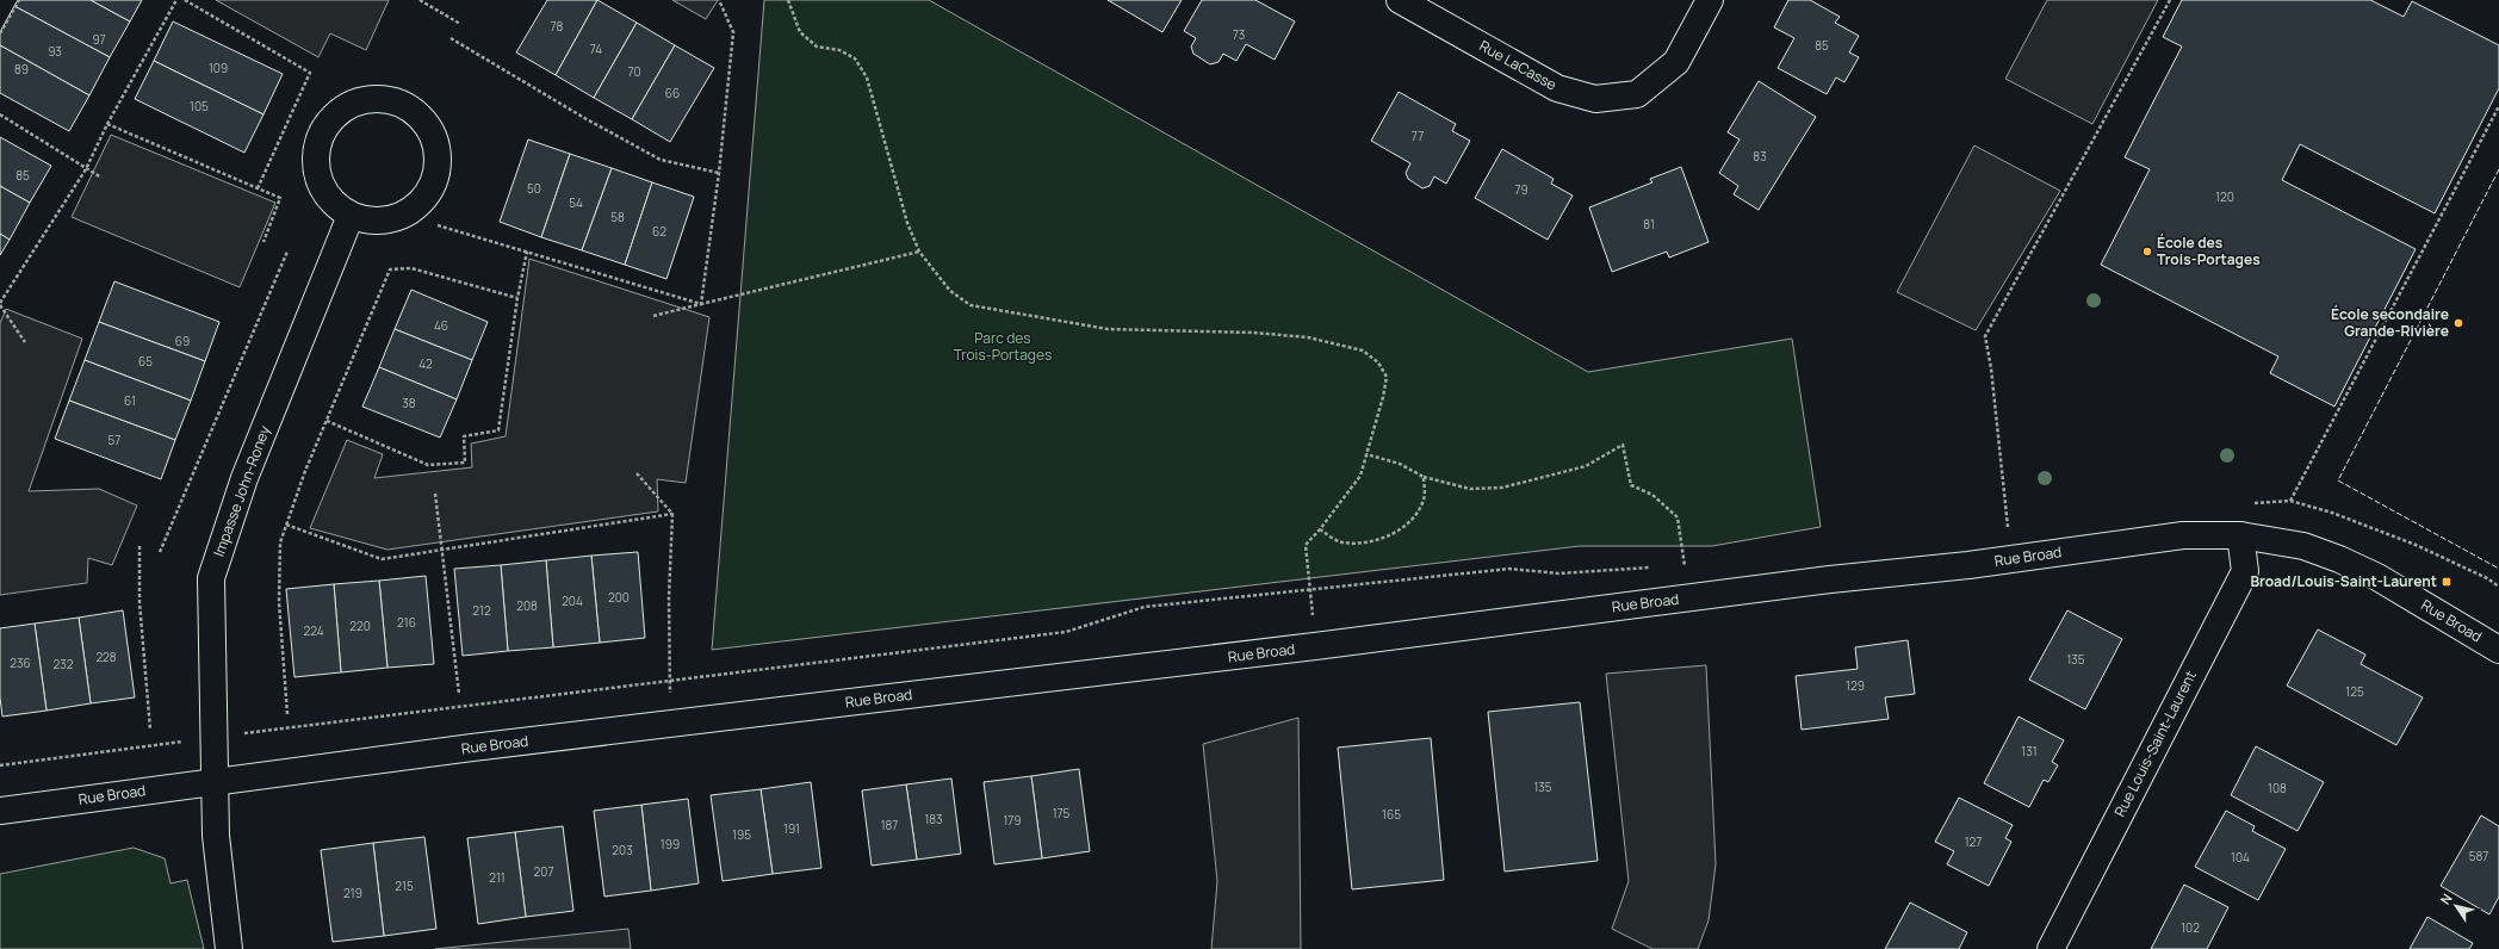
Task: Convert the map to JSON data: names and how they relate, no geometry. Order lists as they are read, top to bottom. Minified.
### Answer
{"streets":{"street":["Rue LaCasse","Impasse John-Roney","Rue Broad","Rue Louis-Saint-Laurent"]},"crossings":[["Impasse John-Roney","Rue Broad"],["Rue Broad","Rue Louis-Saint-Laurent"]],"parks":["Parc des Trois-Portages"],"places":{"other":["École des Trois-Portages","École secondaire Grande-Rivière"],"transit":["Broad/Louis-Saint-Laurent"]},"house_numbers":["78","73","97","85","74","93","109","89","70","66","105","77","83","85","50","79","120","54","58","81","62","46","69","65","42","61","38","57","200","204","208","212","216","220","224","228","135","236","232","129","125","131","135","108","175","165","183","179","187","191","195","127","199","203","587","104","207","211","215","219","102"],"north":"top left"}
